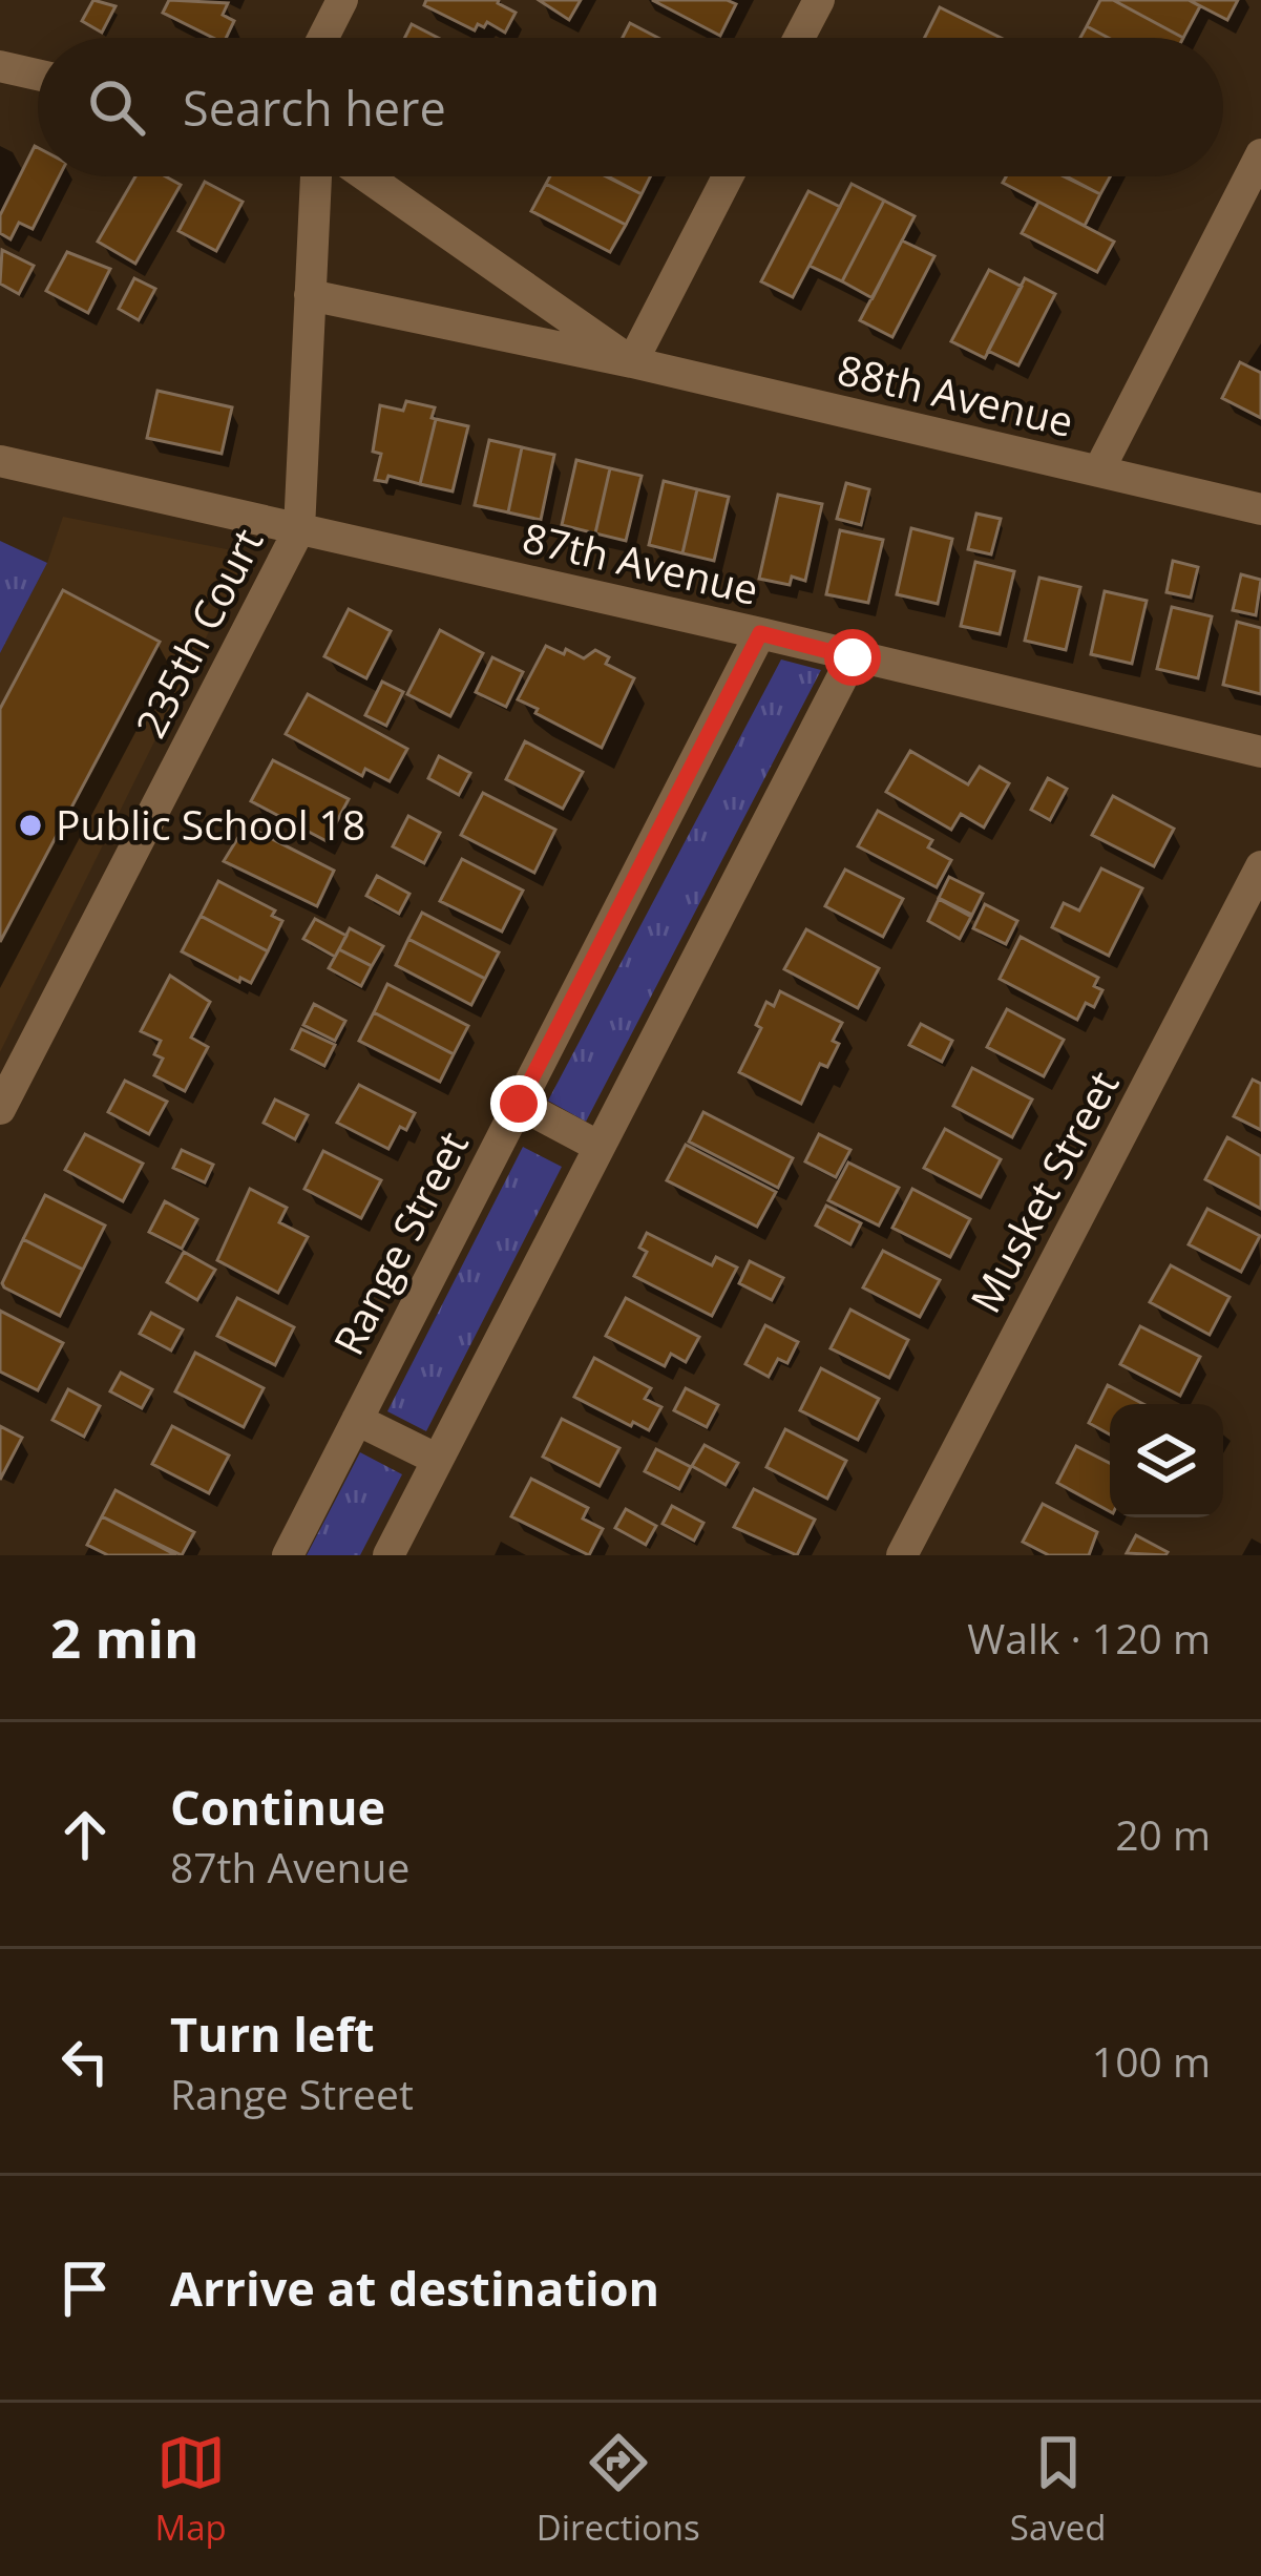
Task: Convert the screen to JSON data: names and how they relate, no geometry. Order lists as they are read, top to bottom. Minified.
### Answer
{"streets":{"street":["88th Avenue","87th Avenue","235th Court","Musket Street","Range Street"]},"crossings":[["88th Avenue","235th Court"],["87th Avenue","235th Court"],["87th Avenue","Range Street"]],"places":["Public School 18"],"page":{"search":"Search here","heading":["2 min","Walk · 120 m"],"list":[["Continue","87th Avenue","20 m"],["Turn left","Range Street","100 m"],"Arrive at destination"],"nav":["Map","Directions","Saved"]}}
